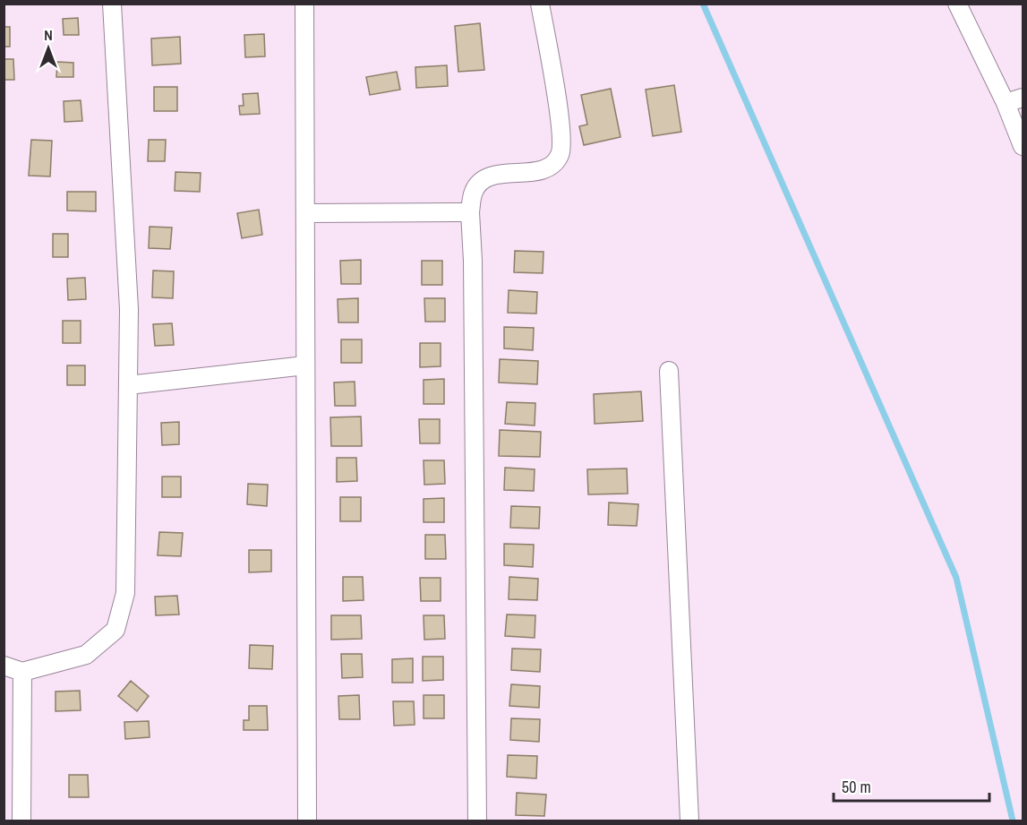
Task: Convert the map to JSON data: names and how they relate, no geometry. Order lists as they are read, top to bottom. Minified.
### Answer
{"scale_bar":"50 m","north":"top"}
